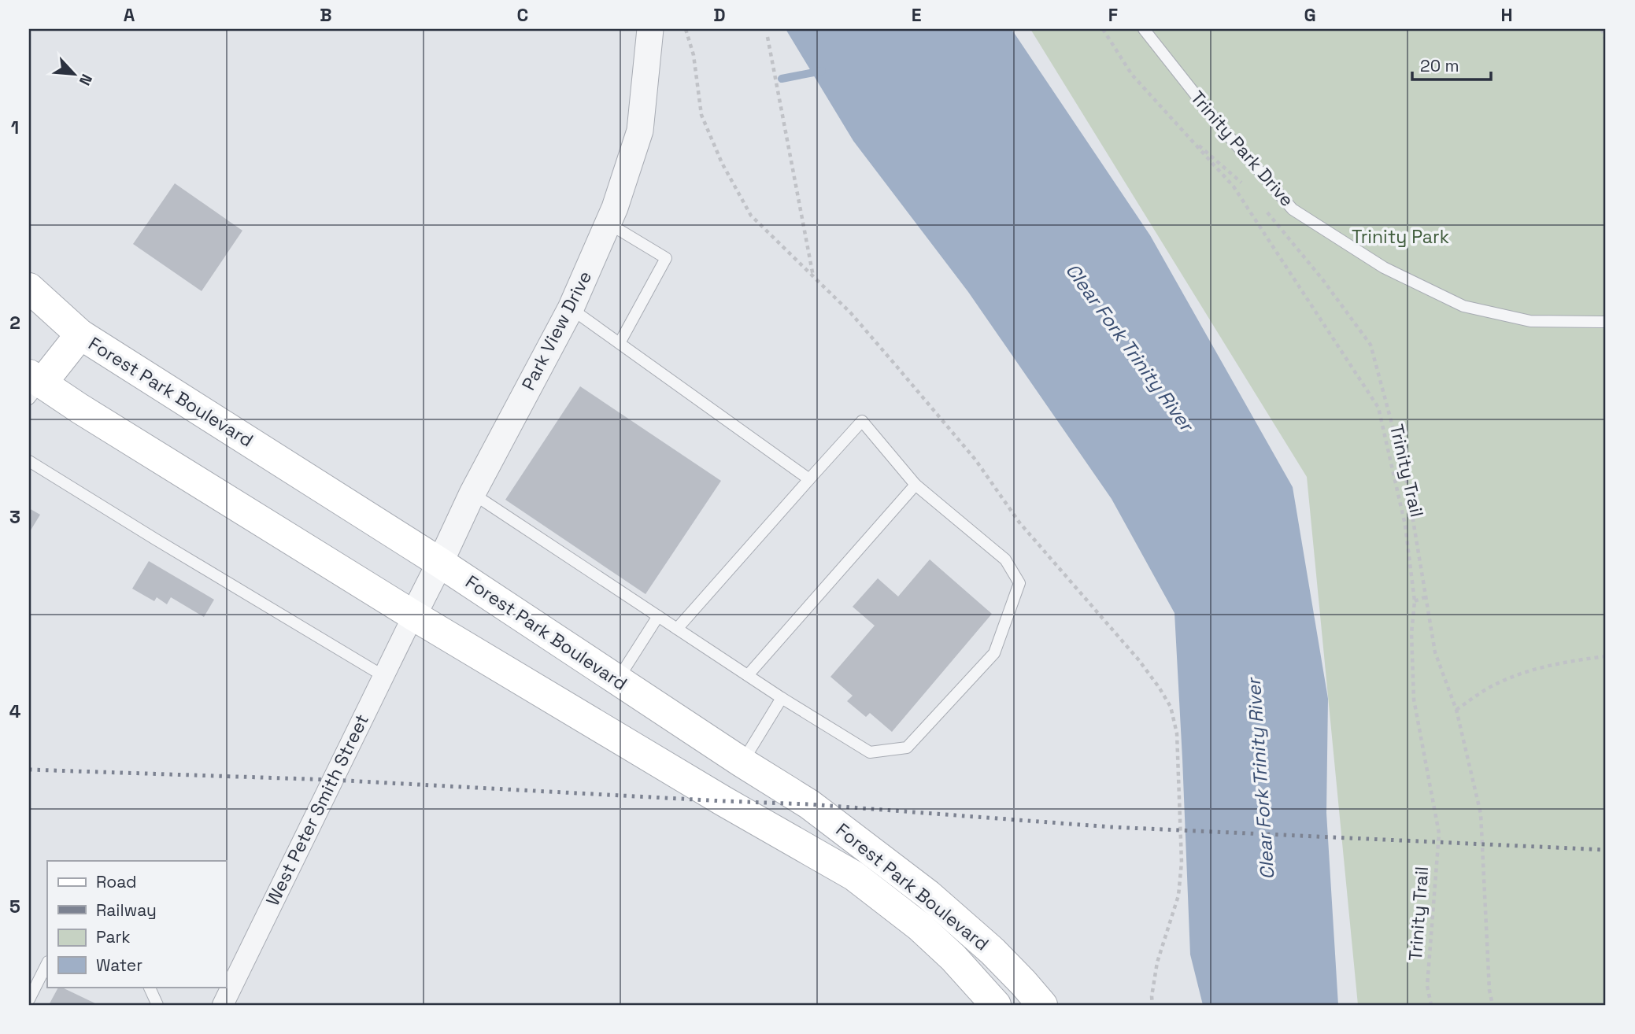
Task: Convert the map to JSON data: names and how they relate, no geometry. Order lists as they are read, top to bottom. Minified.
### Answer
{"streets":{"main road":["Forest Park Boulevard"],"street":["Park View Drive","West Peter Smith Street"],"lane":["Trinity Park Drive"],"path":["Trinity Trail"]},"crossings":[["Park View Drive","Forest Park Boulevard"],["Park View Drive","West Peter Smith Street"],["Forest Park Boulevard","West Peter Smith Street"]],"water":["Clear Fork Trinity River"],"parks":["Trinity Park"],"legend":["Road","Railway","Park","Water"],"scale_bar":"20 m","north":"bottom right","grid":{"columns":["A","B","C","D","E","F","G","H"],"rows":["1","2","3","4","5"]}}
